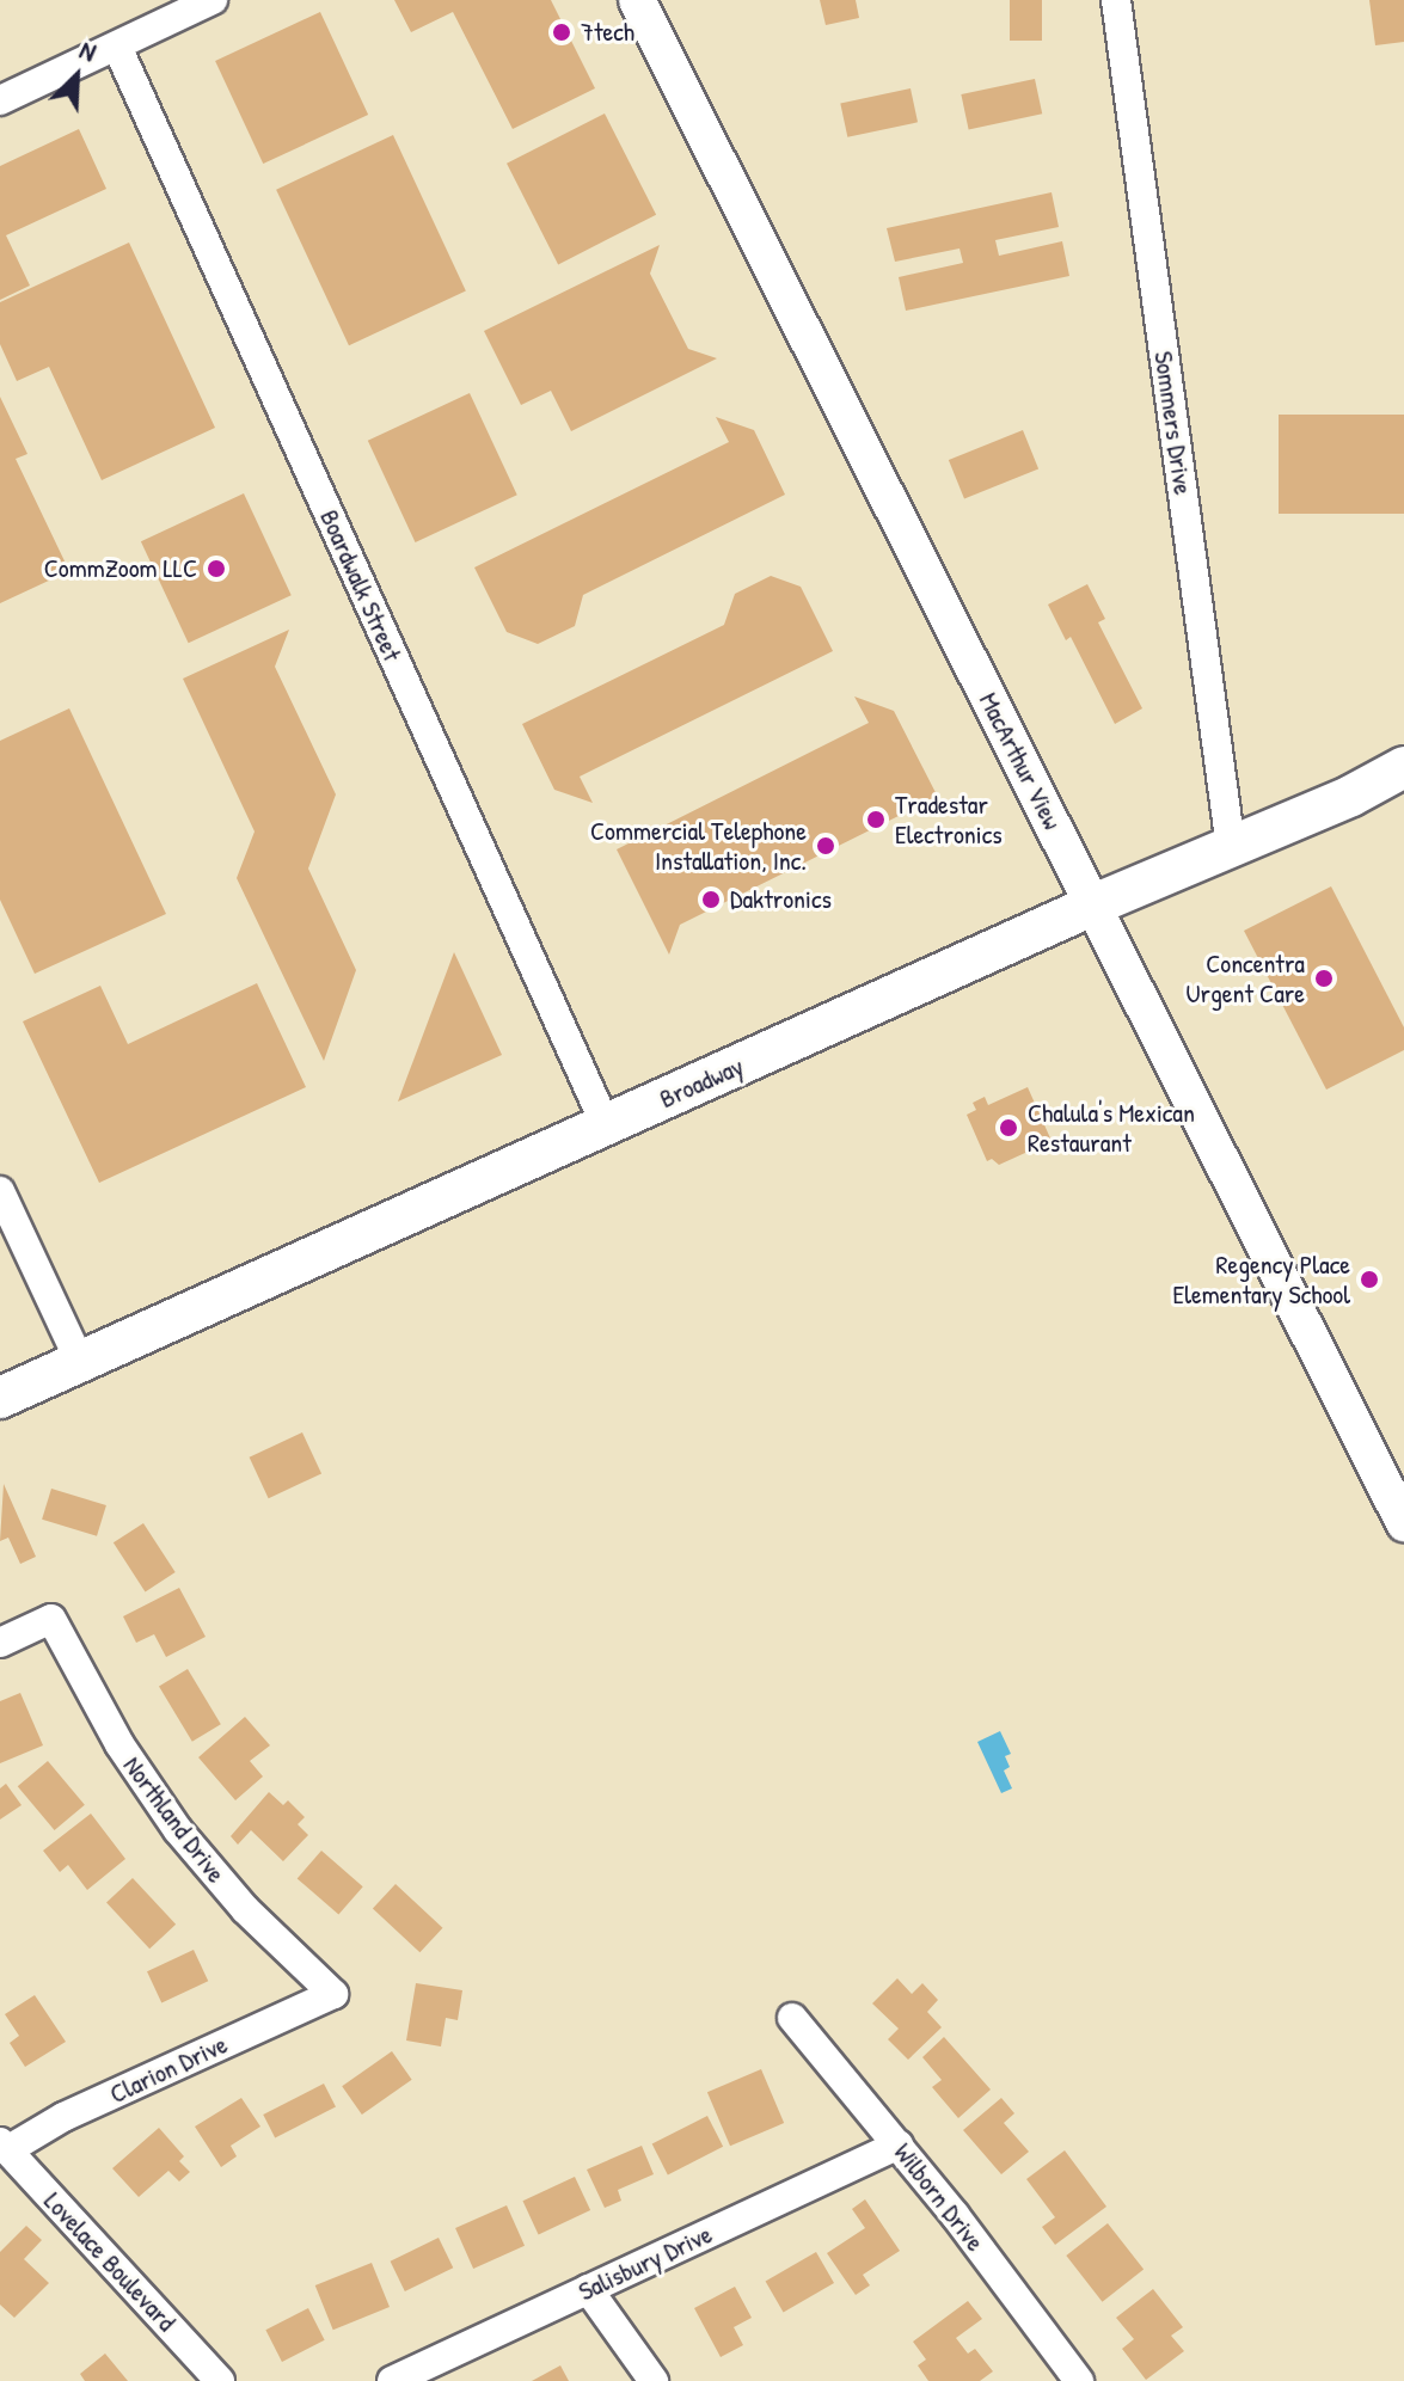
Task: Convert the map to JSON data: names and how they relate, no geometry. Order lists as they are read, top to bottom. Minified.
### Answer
{"streets":{"main road":["Broadway"],"street":["Sommers Drive","Boardwalk Street","MacArthur View","Northland Drive","Clarion Drive","Wilborn Drive","Lovelace Boulevard","Salisbury Drive"]},"crossings":[["Sommers Drive","Broadway"],["Boardwalk Street","Broadway"],["MacArthur View","Broadway"],["Northland Drive","Clarion Drive"],["Clarion Drive","Lovelace Boulevard"],["Wilborn Drive","Salisbury Drive"]],"places":["7tech","CommZoom LLC","Tradestar Electronics","Commercial Telephone Installation, Inc.","Daktronics","Concentra Urgent Care","Chalula's Mexican Restaurant","Regency Place Elementary School"],"north":"top right"}
